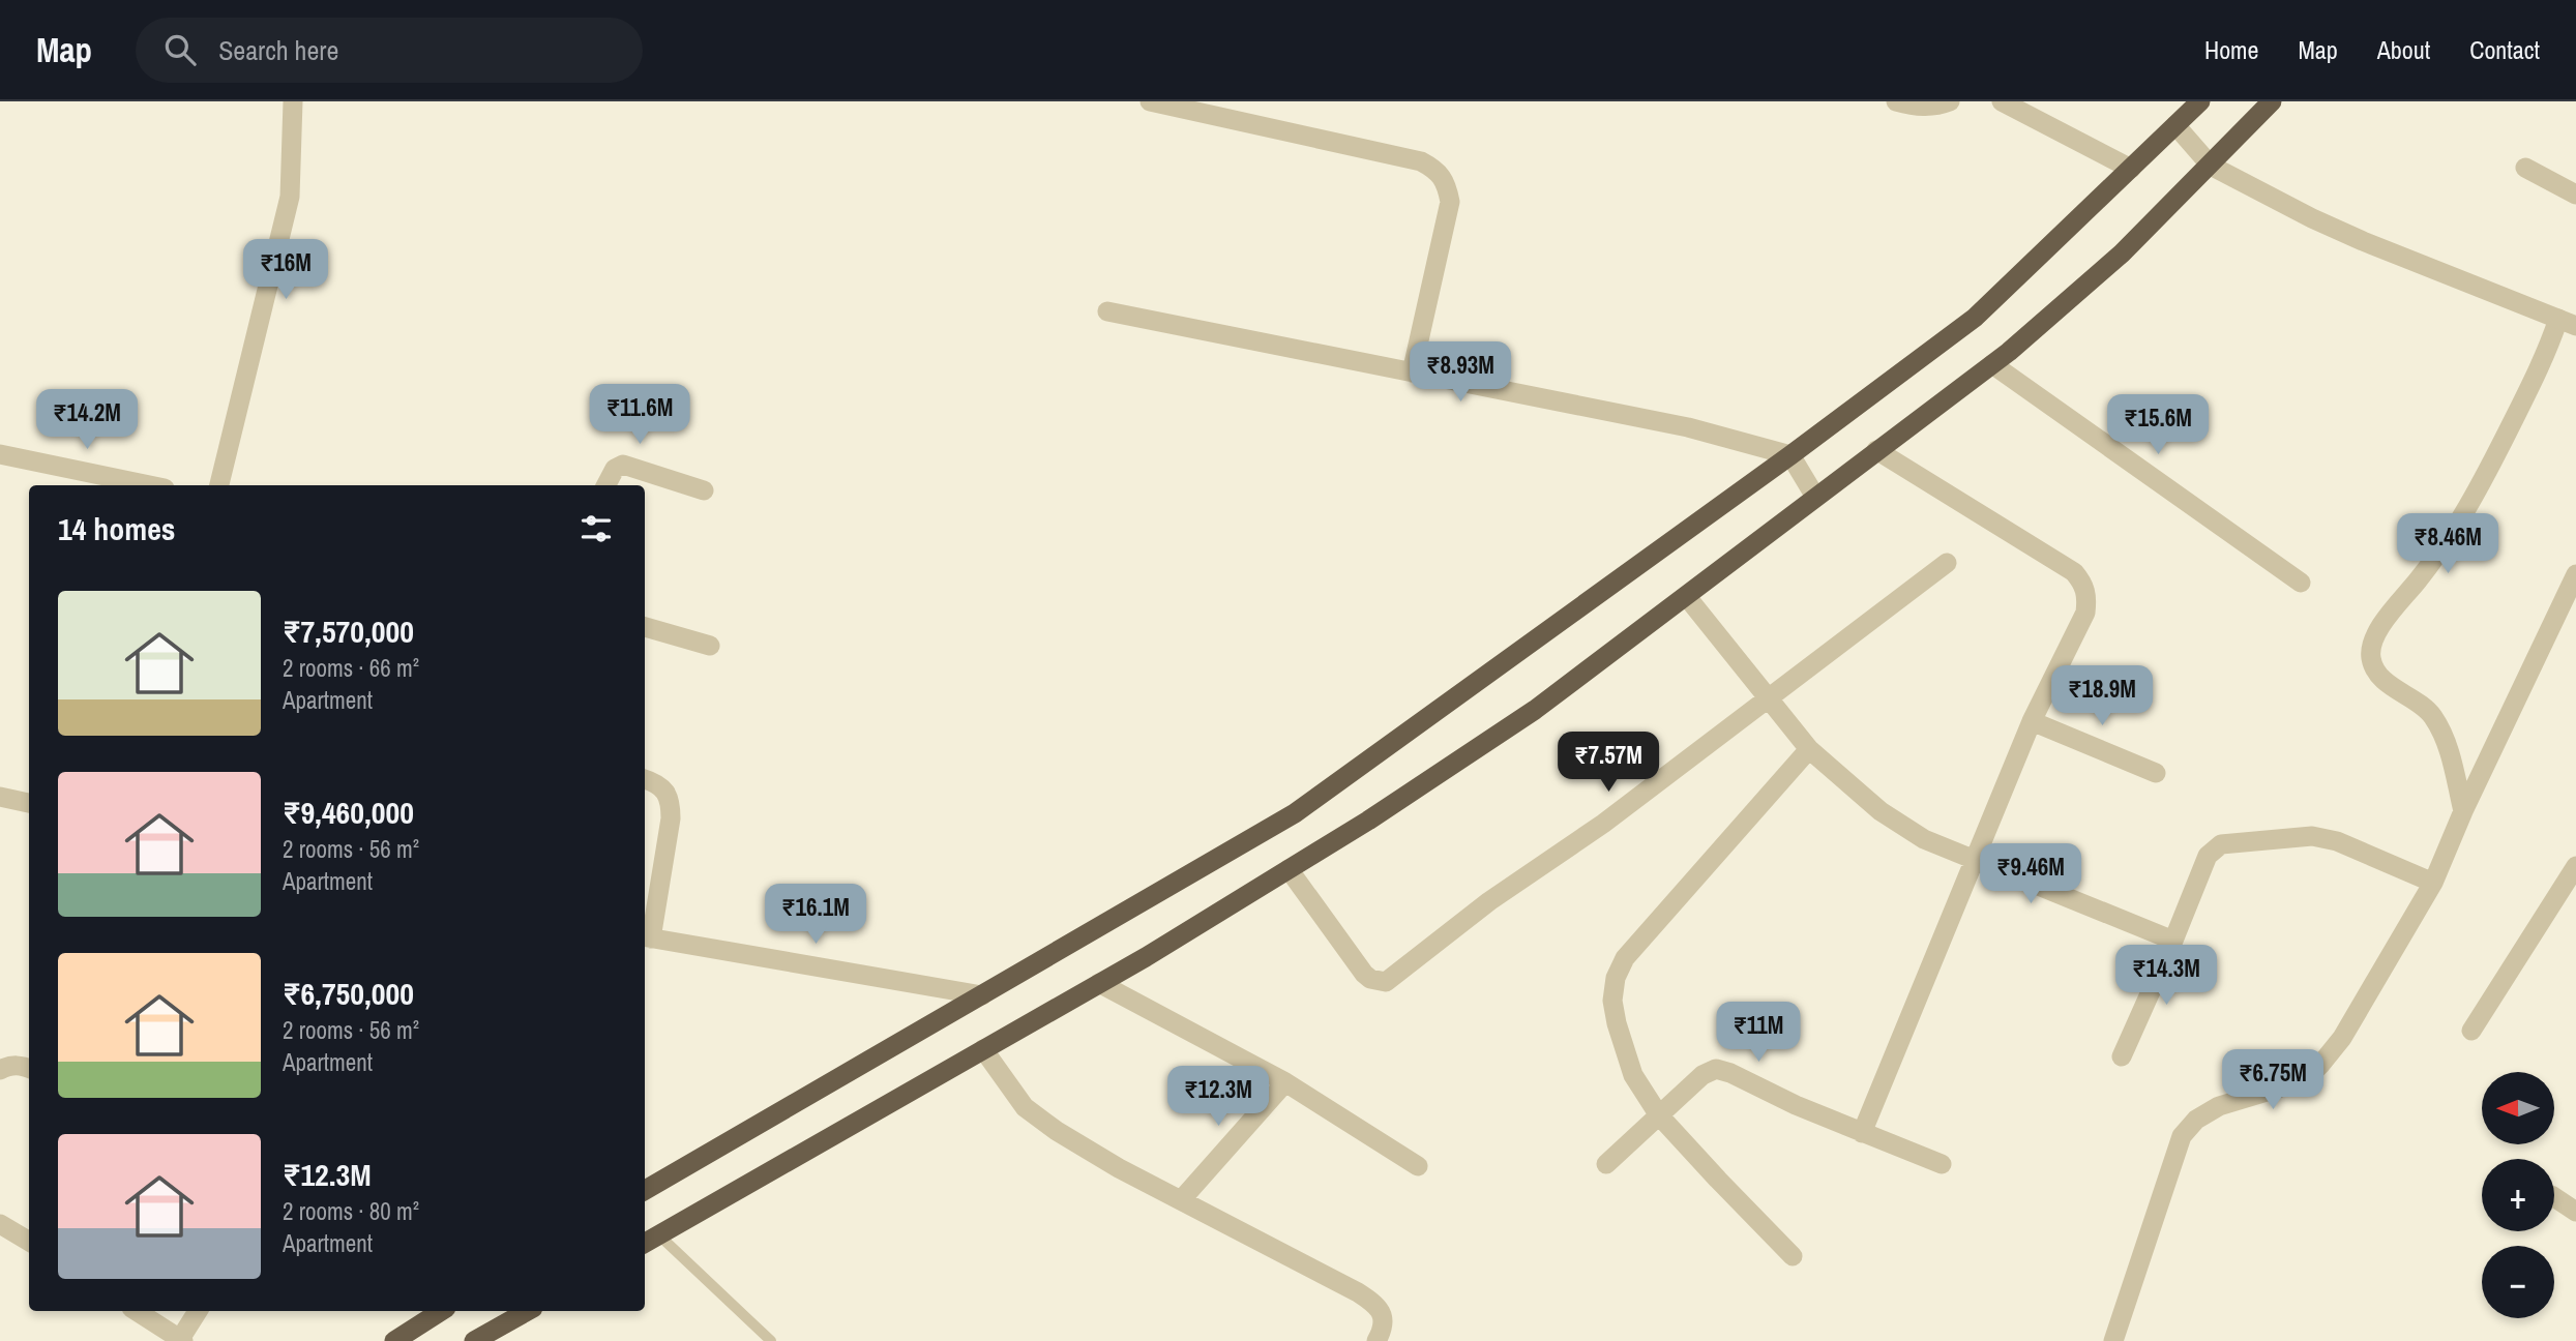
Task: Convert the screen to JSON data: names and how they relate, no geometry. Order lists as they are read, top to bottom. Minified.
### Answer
{"north":"left","page":{"header":"Map","search":"Search here","nav":["Home","Map","About","Contact"],"price":["₹16M","₹8.93M","₹11.6M","₹14.2M","₹15.6M","₹8.46M","₹18.9M","₹7.57M","₹9.46M","₹16.1M","₹14.3M","₹11M","₹6.75M","₹12.3M"],"heading":"14 homes","list":[{"name":"₹7,570,000","note":"2 rooms · 66 m² · Apartment"},{"name":"₹9,460,000","note":"2 rooms · 56 m² · Apartment"},{"name":"₹6,750,000","note":"2 rooms · 56 m² · Apartment"},{"name":"₹12.3M","note":"2 rooms · 80 m² · Apartment"}],"map_buttons":["+","−"]}}
